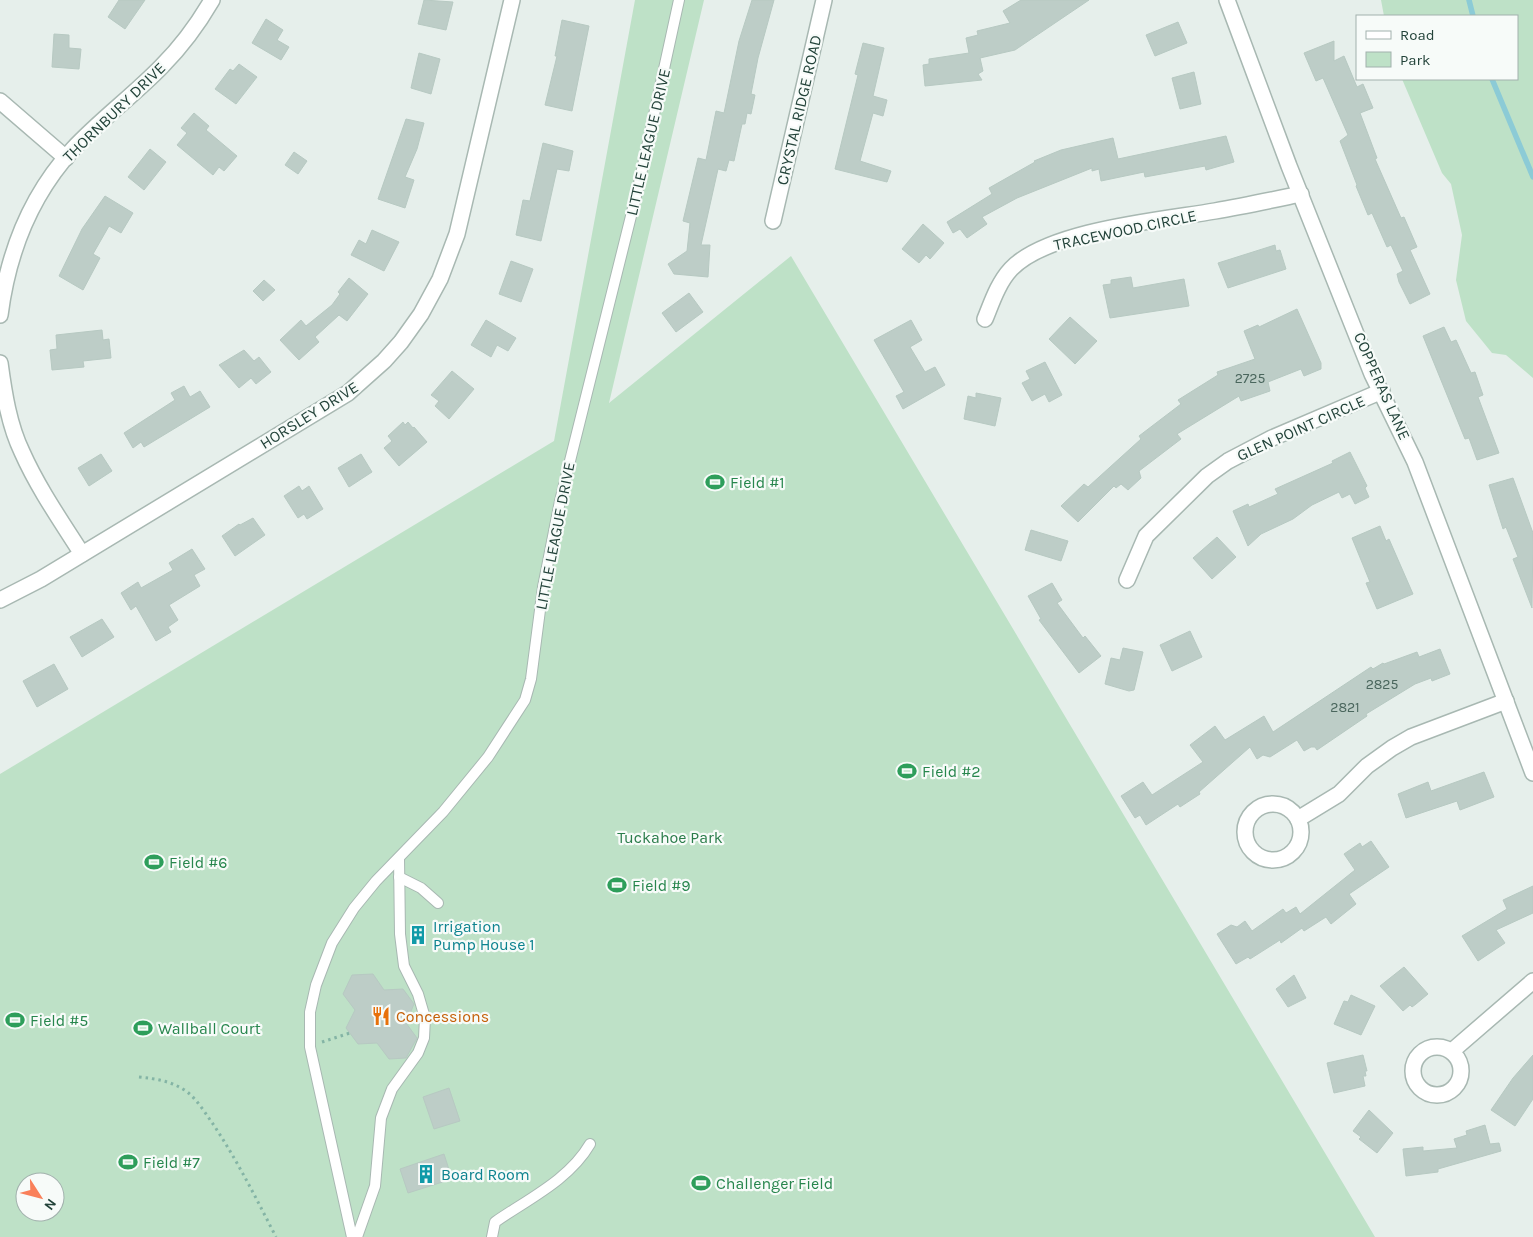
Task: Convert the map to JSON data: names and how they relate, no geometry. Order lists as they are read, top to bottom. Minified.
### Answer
{"streets":{"street":["CRYSTAL RIDGE ROAD","THORNBURY DRIVE","TRACEWOOD CIRCLE","COPPERAS LANE","HORSLEY DRIVE","GLEN POINT CIRCLE"],"lane":["LITTLE LEAGUE DRIVE"]},"crossings":[["TRACEWOOD CIRCLE","COPPERAS LANE"],["COPPERAS LANE","GLEN POINT CIRCLE"]],"parks":["Tuckahoe Park"],"places":{"sports":["Field #1","Field #2","Field #6","Field #9","Field #5","Wallball Court","Field #7","Challenger Field"],"building":["Irrigation Pump House 1","Board Room"],"restaurant":["Concessions"]},"house_numbers":["2725","2825","2821"],"legend":["Road","Park"],"north":"bottom right"}
